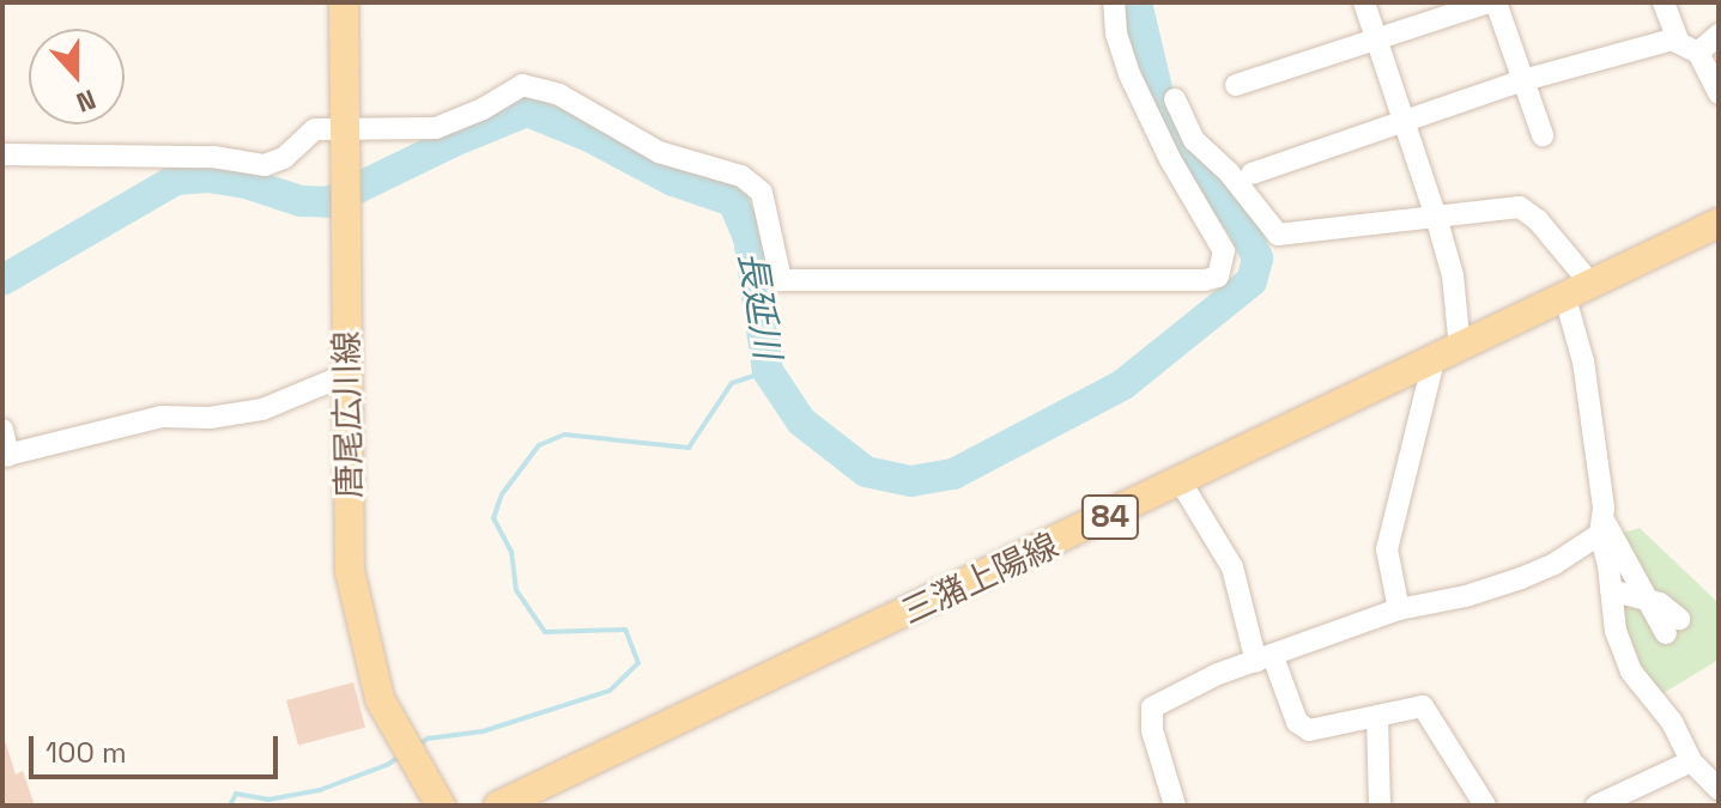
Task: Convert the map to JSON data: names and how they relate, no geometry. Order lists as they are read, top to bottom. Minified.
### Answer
{"streets":{"main road":["唐尾広川線","84","三潴上陽線"]},"water":["長延川"],"scale_bar":"100 m","north":"bottom"}
